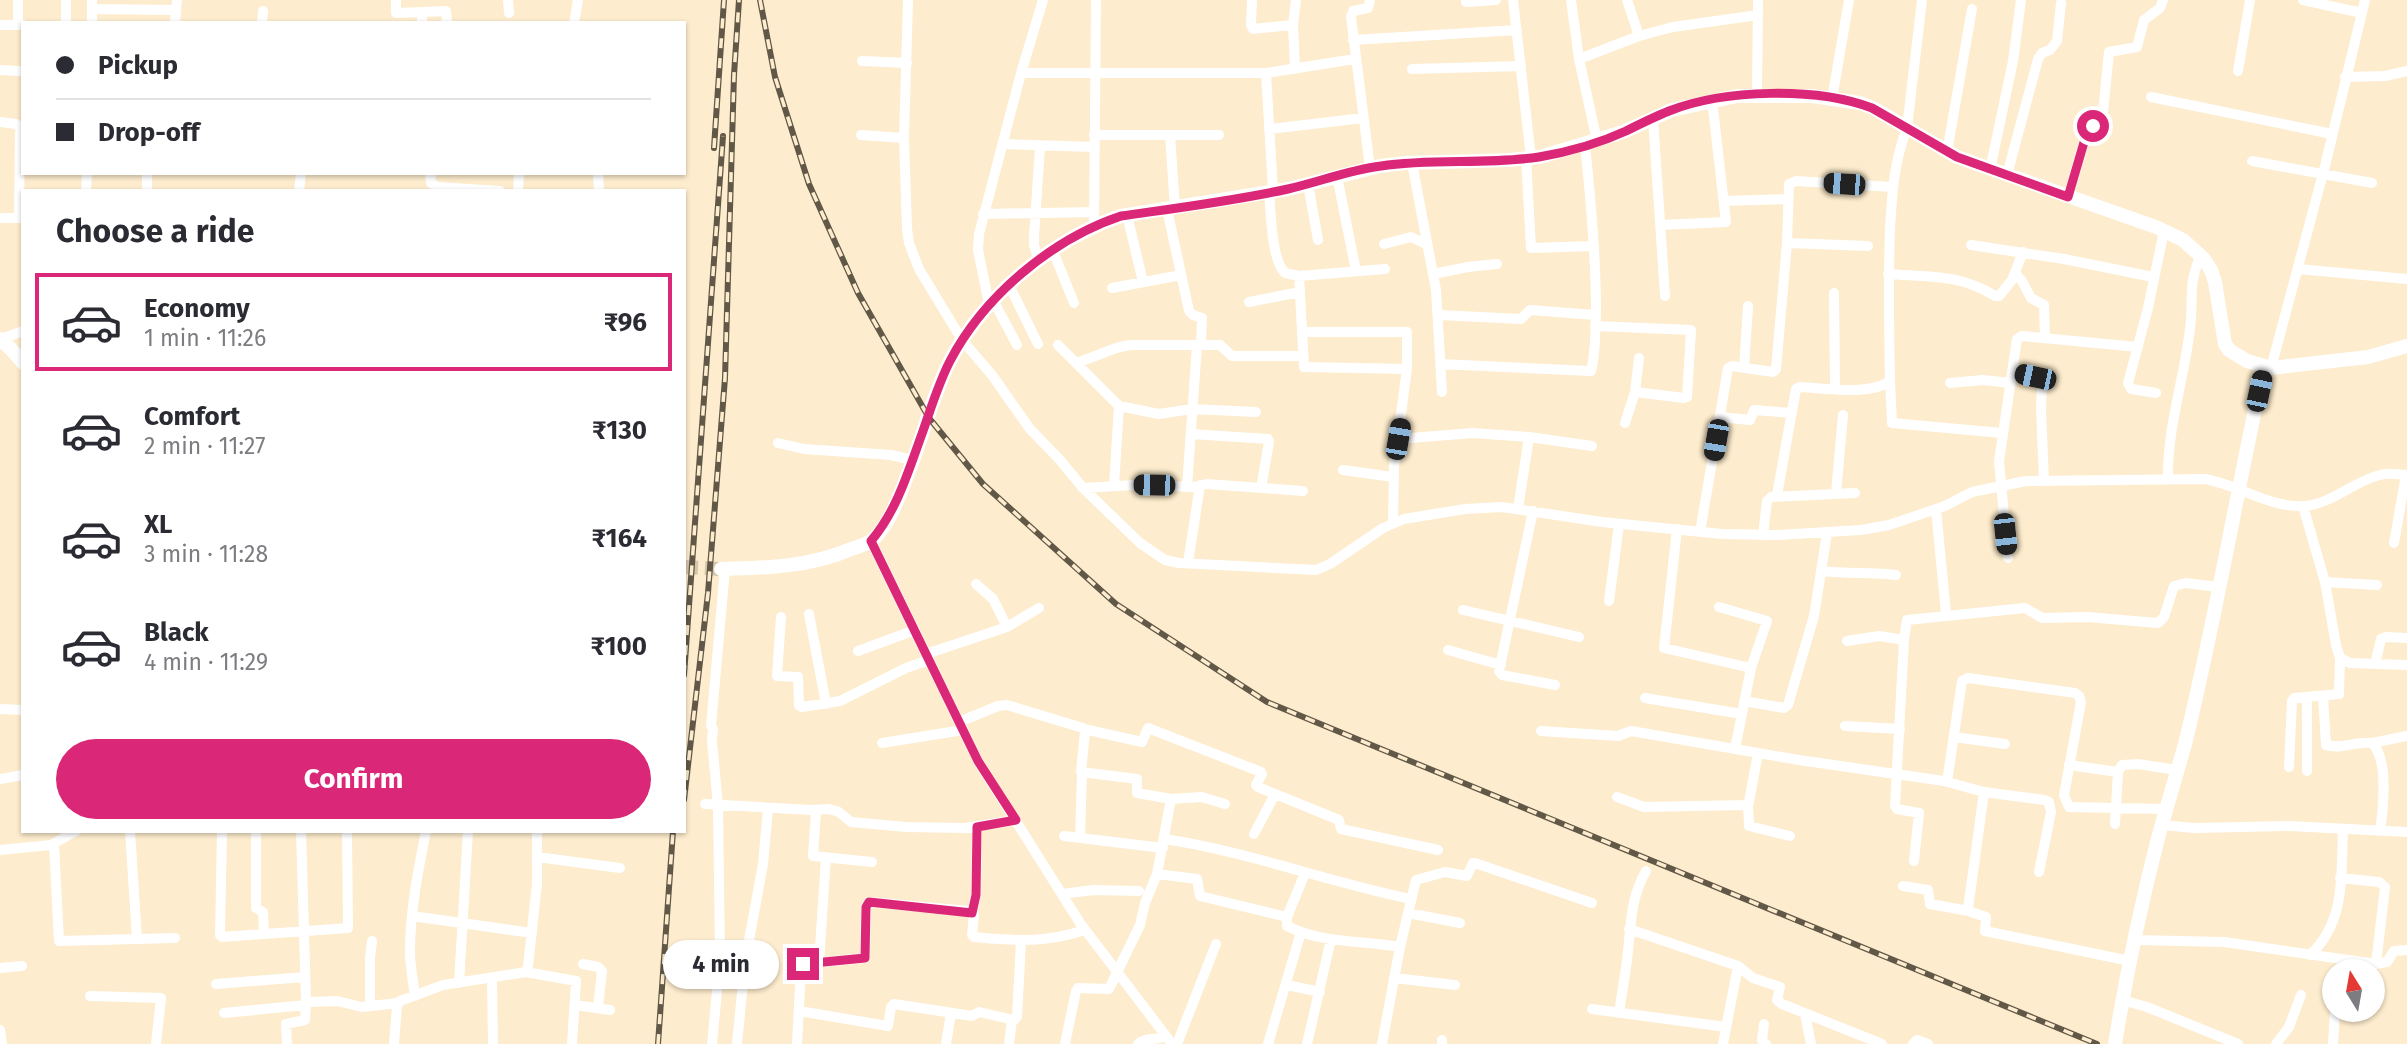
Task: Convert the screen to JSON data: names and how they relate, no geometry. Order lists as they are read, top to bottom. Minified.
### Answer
{"north":"top","page":{"banner":["Pickup","Drop-off"],"heading":"Choose a ride","list":[{"name":"Economy","note":"1 min · 11:26","value":"₹96"},{"name":"Comfort","note":"2 min · 11:27","value":"₹130"},{"name":"XL","note":"3 min · 11:28","value":"₹164"},{"name":"Black","note":"4 min · 11:29","value":"₹100"}],"buttons":"Confirm","bubble":"4 min"}}
